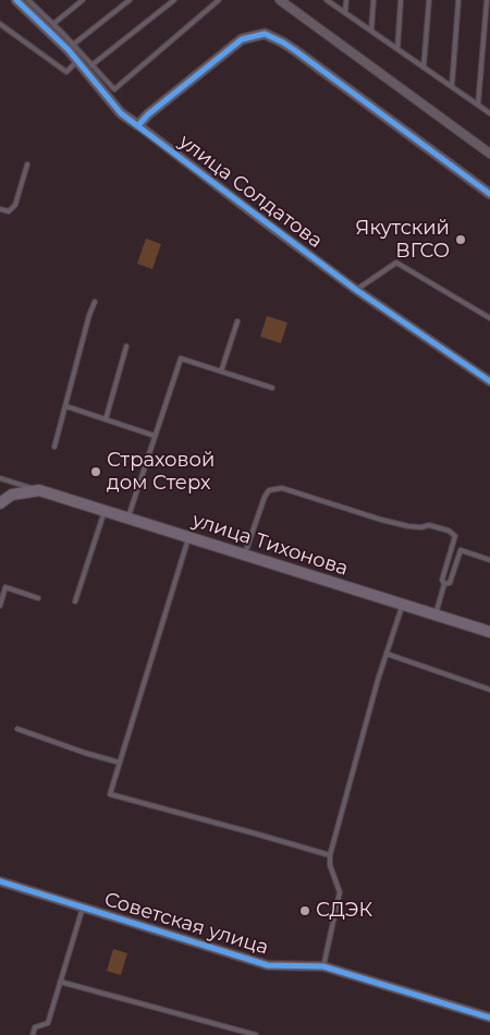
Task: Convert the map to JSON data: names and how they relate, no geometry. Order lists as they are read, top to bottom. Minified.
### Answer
{"streets":{"main road":["улица Тихонова"],"street":["улица Солдатова","Советская улица"]},"places":["Якутский ВГСО","Страховой дом Стерх","СДЭК"]}
